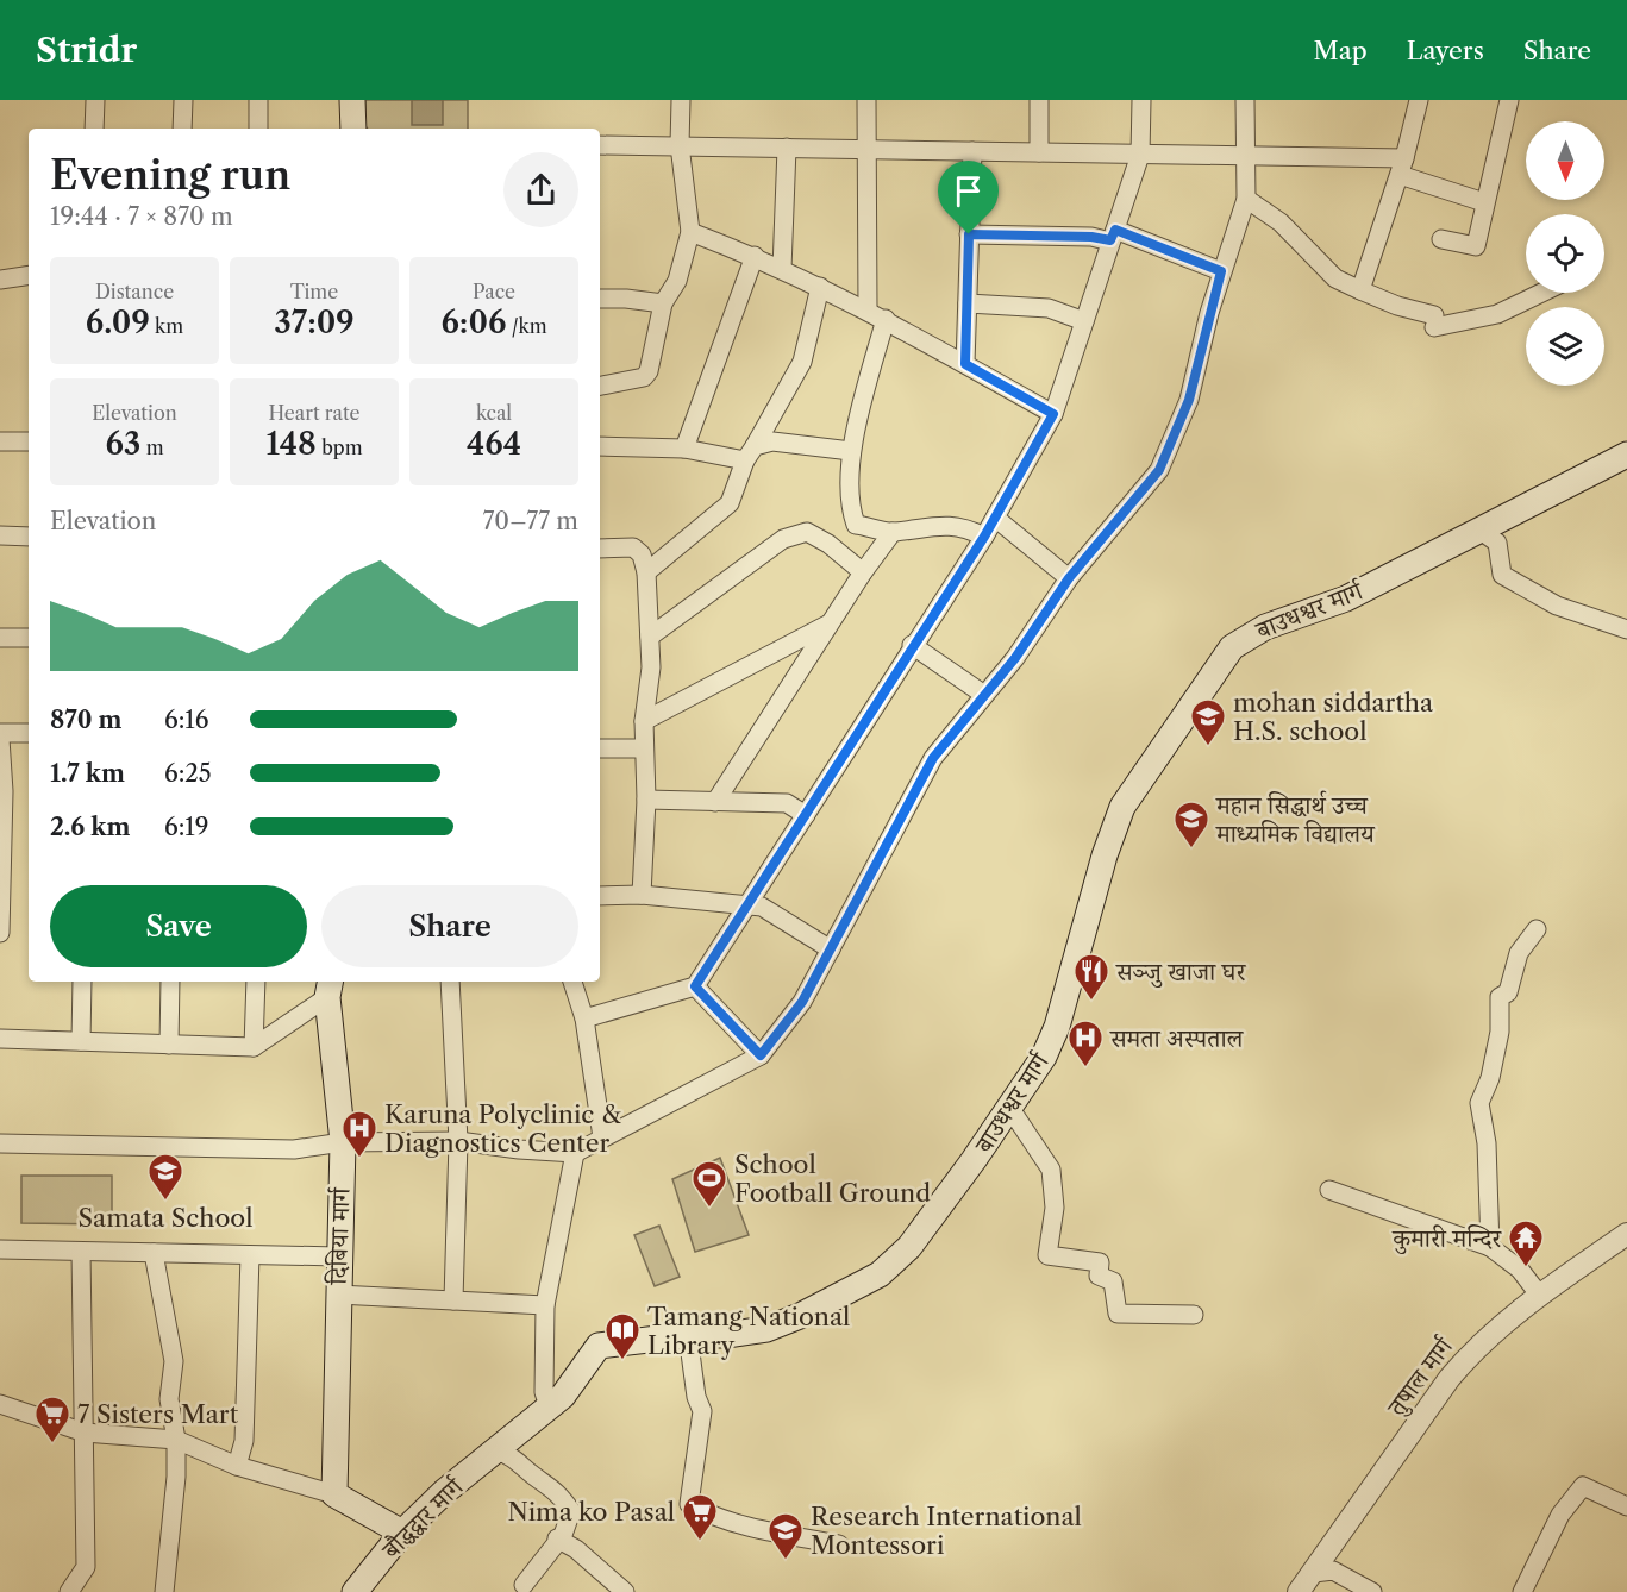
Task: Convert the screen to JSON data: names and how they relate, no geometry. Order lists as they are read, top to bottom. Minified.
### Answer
{"streets":{"main road":["बाउधश्वर मार्ग","दिबिया मार्ग","बौद्धद्वार मार्ग"],"street":["तुषाल मार्ग"]},"crossings":[["बाउधश्वर मार्ग","बौद्धद्वार मार्ग"]],"places":{"school or university":["mohan siddartha H.S. school","महान सिद्धार्थ उच्च माध्यमिक विद्यालय","Samata School","Research International Montessori"],"restaurant":["सञ्जु खाजा घर"],"hospital":["समता अस्पताल","Karuna Polyclinic & Diagnostics Center"],"sports":["School Football Ground"],"temple":["कुमारी मन्दिर"],"library":["Tamang National Library"],"supermarket":["7 Sisters Mart","Nima ko Pasal"]},"north":"bottom","page":{"header":"Stridr","nav":["Map","Layers","Share"],"heading":["Evening run","19:44 · 7 × 870 m"],"stats":[["Distance","6.09 km"],["Time","37:09"],["Pace","6:06 /km"],["Elevation","63 m"],["Heart rate","148 bpm"],["kcal","464"]],"chart":["Elevation","70–77 m"],"list":[{"name":"870 m","note":"6:16"},{"name":"1.7 km","note":"6:25"},{"name":"2.6 km","note":"6:19"}],"buttons":["Save","Share"]}}
